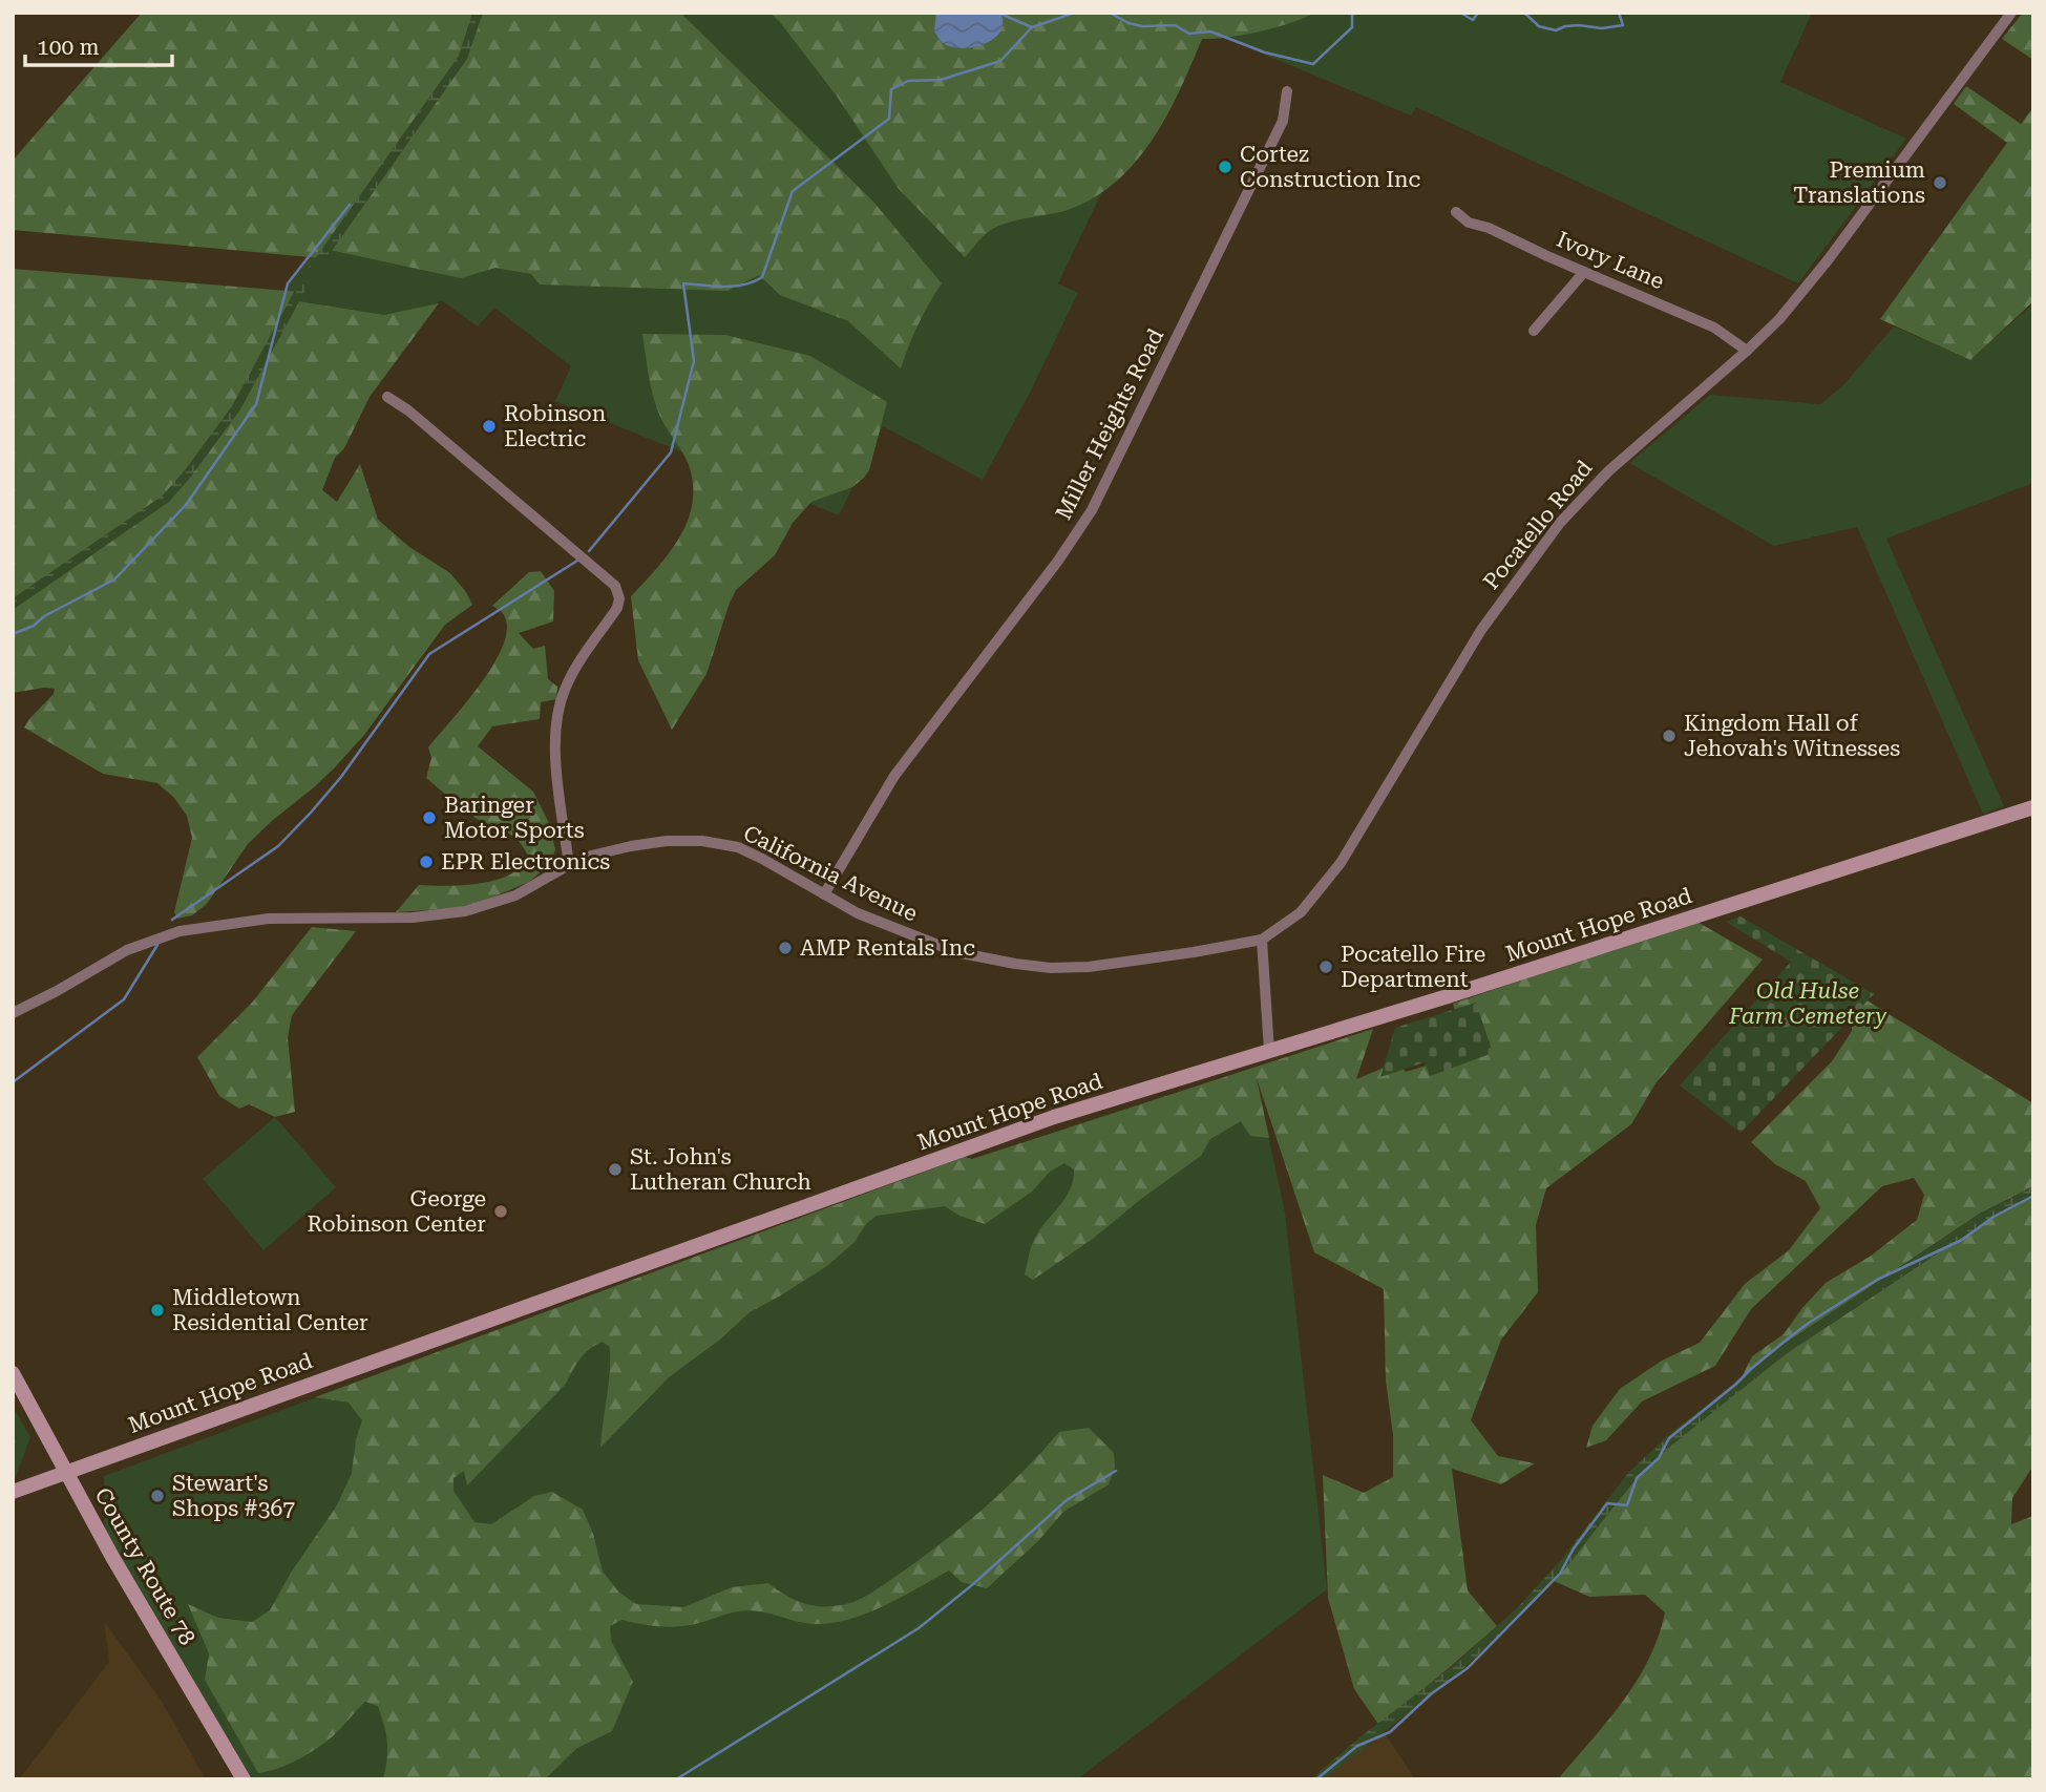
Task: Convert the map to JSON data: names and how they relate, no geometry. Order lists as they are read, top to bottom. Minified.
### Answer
{"streets":{"street":["Ivory Lane","Miller Heights Road","Pocatello Road","California Avenue","Mount Hope Road","County Route 78"]},"crossings":[["Ivory Lane","Pocatello Road"],["Miller Heights Road","California Avenue"],["Pocatello Road","California Avenue"],["Mount Hope Road","County Route 78"]],"parks":["Old Hulse Farm Cemetery"],"places":["Cortez Construction Inc","Premium Translations","Robinson Electric","Kingdom Hall of Jehovah's Witnesses","Baringer Motor Sports","EPR Electronics","AMP Rentals Inc","Pocatello Fire Department","St. John's Lutheran Church","George Robinson Center","Middletown Residential Center","Stewart's Shops #367"],"scale_bar":"100 m"}
